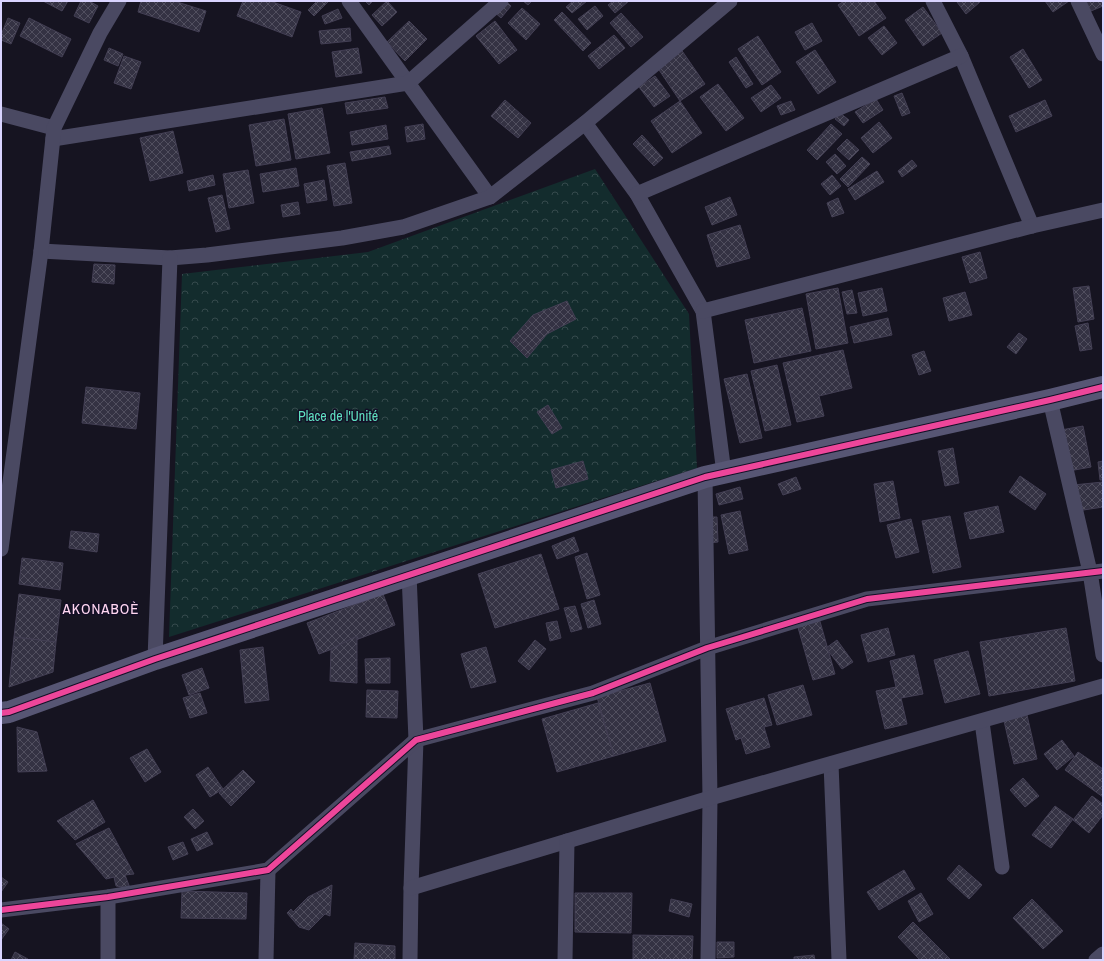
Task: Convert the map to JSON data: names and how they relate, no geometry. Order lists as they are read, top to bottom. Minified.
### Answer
{"districts":["AKONABOÈ"],"parks":["Place de l'Unité"]}
